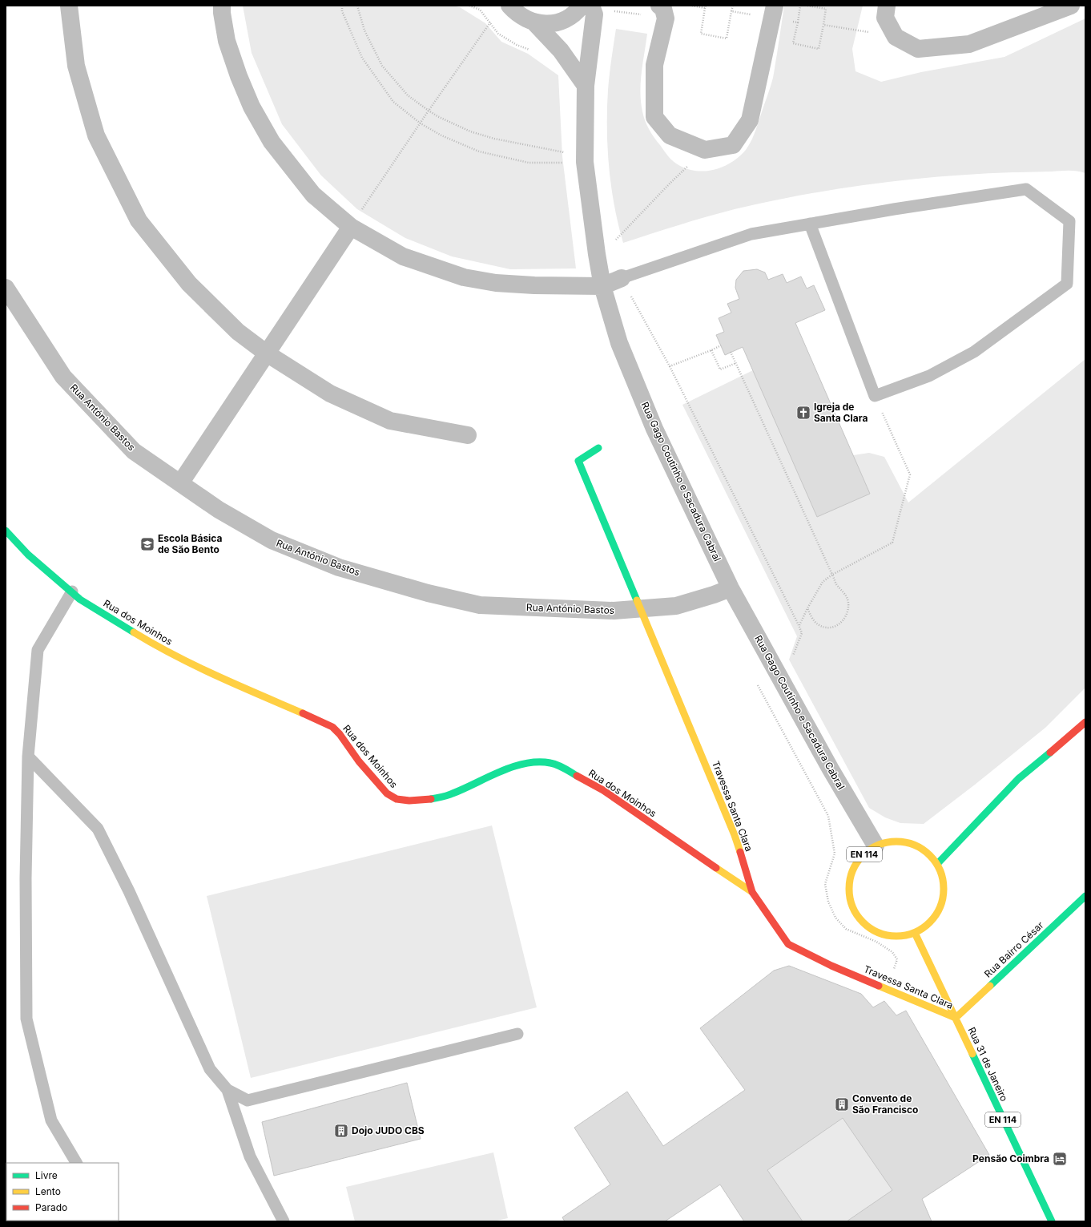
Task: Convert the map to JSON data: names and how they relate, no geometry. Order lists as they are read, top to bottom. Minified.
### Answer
{"streets":{"street":["Rua António Bastos","Rua Gago Coutinho e Sacadura Cabral","Rua dos Moinhos","Travessa Santa Clara","EN 114","Rua Bairro César","Rua 31 de Janeiro"]},"crossings":[["Rua António Bastos","Rua Gago Coutinho e Sacadura Cabral"],["Rua António Bastos","Travessa Santa Clara"],["Rua Gago Coutinho e Sacadura Cabral","EN 114"],["Rua Gago Coutinho e Sacadura Cabral","Rua 31 de Janeiro"],["Rua dos Moinhos","Travessa Santa Clara"],["Travessa Santa Clara","Rua Bairro César"],["Travessa Santa Clara","Rua 31 de Janeiro"],["EN 114","Rua 31 de Janeiro"],["Rua Bairro César","Rua 31 de Janeiro"]],"places":{"church":["Igreja de Santa Clara"],"school or university":["Escola Básica de São Bento"],"building":["Convento de São Francisco","Dojo JUDO CBS"],"hotel":["Pensão Coimbra"]},"legend":["Livre","Lento","Parado"]}
